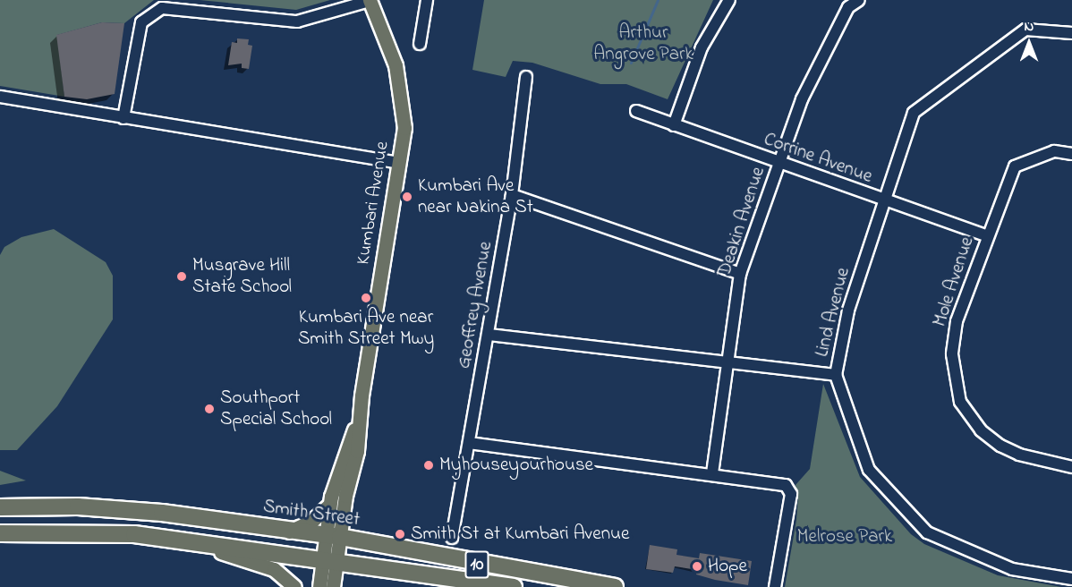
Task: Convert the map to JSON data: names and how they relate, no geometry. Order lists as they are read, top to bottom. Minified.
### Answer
{"streets":{"highway":["Smith Street","10"],"main road":["Kumbari Avenue"],"street":["Corrine Avenue","Deakin Avenue","Mole Avenue","Geoffrey Avenue","Lind Avenue"]},"crossings":[["Corrine Avenue","Deakin Avenue"],["Corrine Avenue","Mole Avenue"],["Corrine Avenue","Lind Avenue"],["Kumbari Avenue","Smith Street"],["Kumbari Avenue","10"]],"parks":["Arthur Angrove Park","Melrose Park"],"places":["Kumbari Ave near Nakina St","Musgrave Hill State School","Kumbari Ave near Smith Street Mwy","Southport Special School","Myhouseyourhouse","Smith St at Kumbari Avenue","Hope"],"north":"top"}
